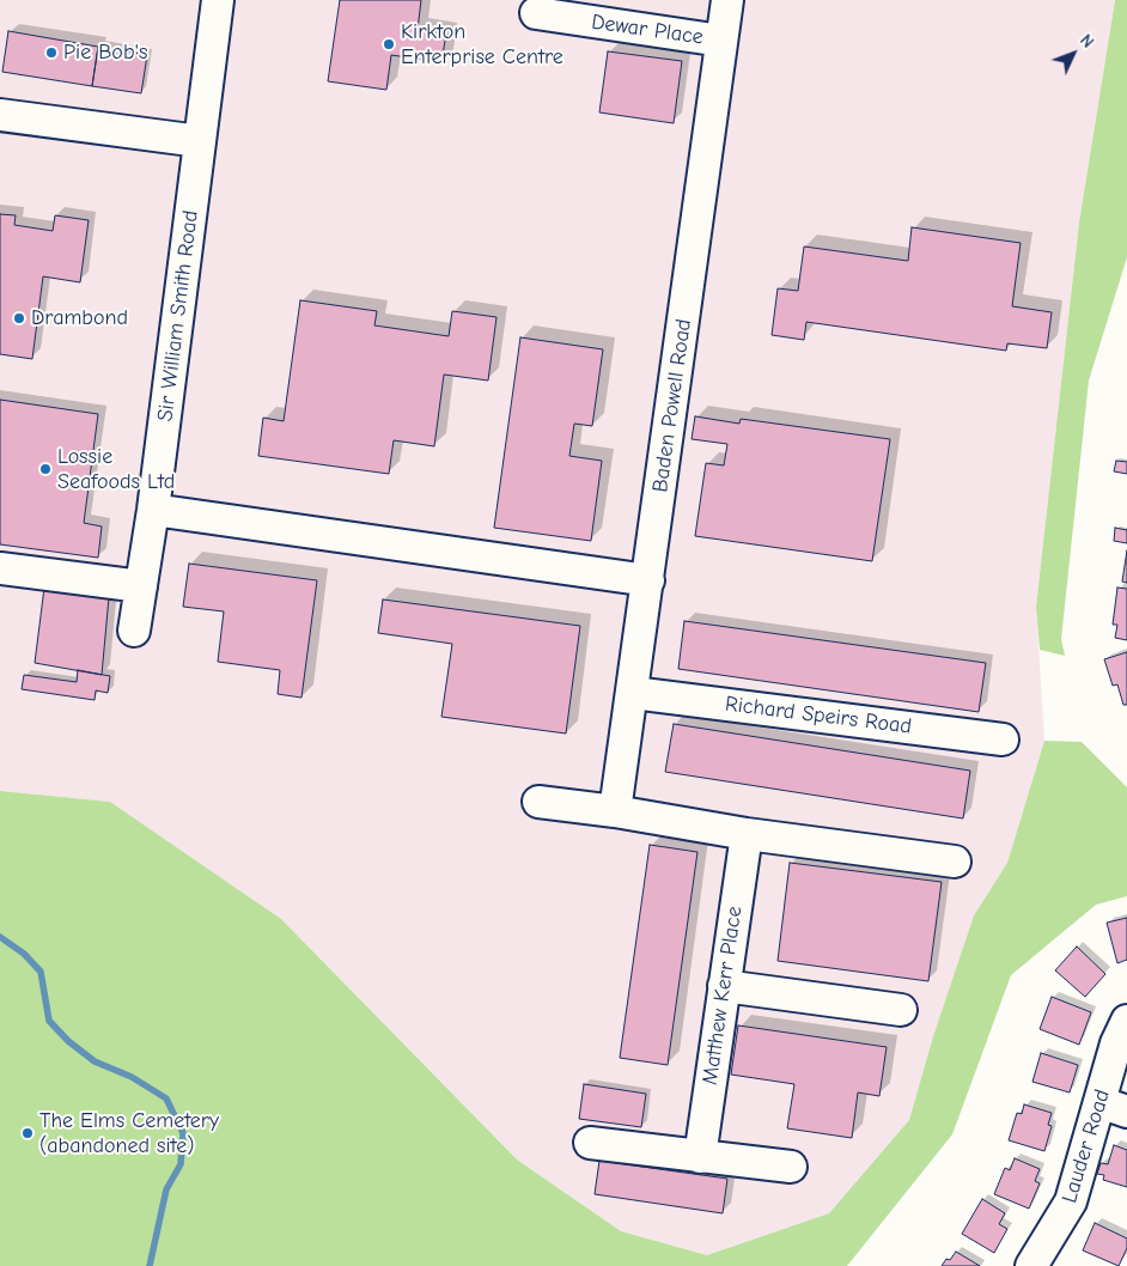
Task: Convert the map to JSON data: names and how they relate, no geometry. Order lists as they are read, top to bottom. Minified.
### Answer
{"streets":{"street":["Dewar Place","Sir William Smith Road","Baden Powell Road","Richard Speirs Road","Matthew Kerr Place","Lauder Road"]},"crossings":[["Dewar Place","Baden Powell Road"],["Baden Powell Road","Richard Speirs Road"]],"places":["Kirkton Enterprise Centre","Pie Bob's","Drambond","Lossie Seafoods Ltd","The Elms Cemetery (abandoned site)"],"north":"top right"}
